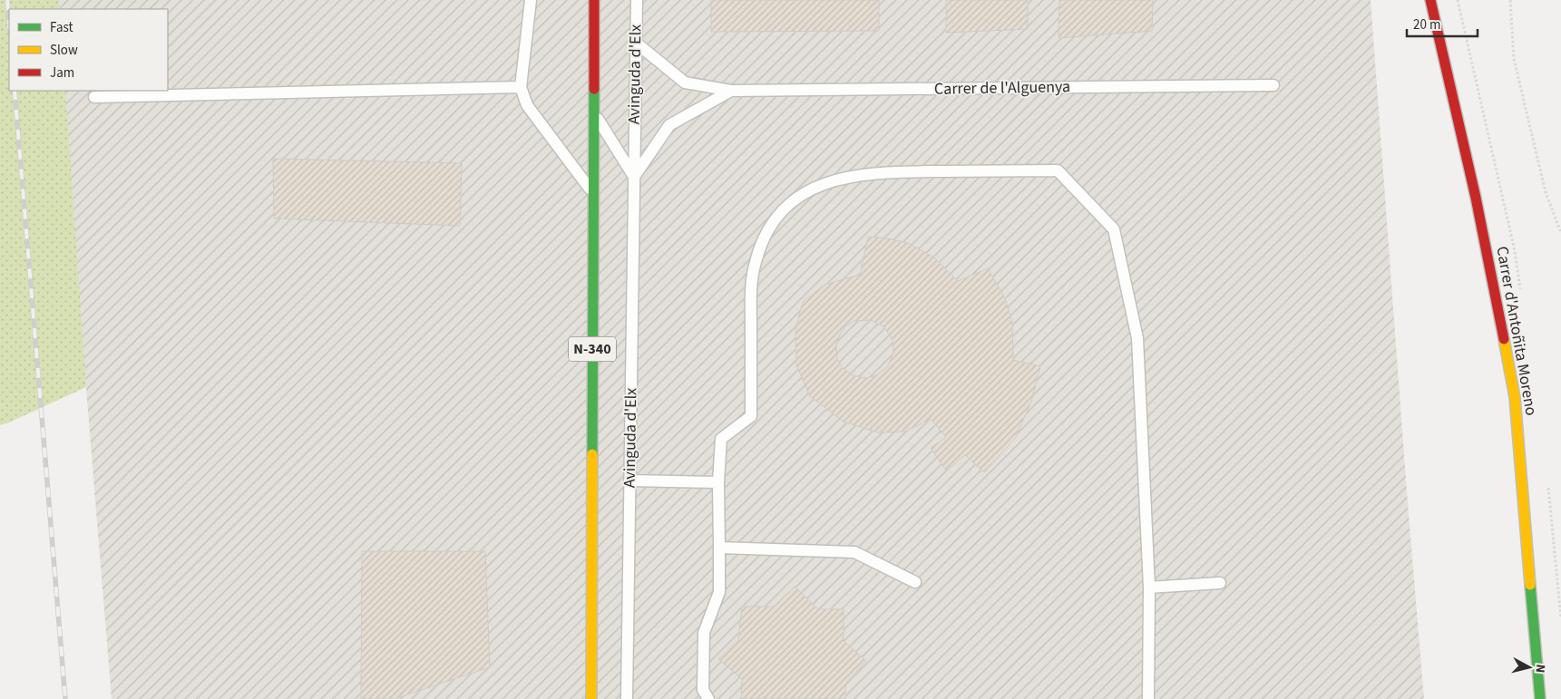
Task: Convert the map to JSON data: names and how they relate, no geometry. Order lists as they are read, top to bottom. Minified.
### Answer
{"streets":{"main road":["Carrer d'Antoñita Moreno","N-340"],"lane":["Avinguda d'Elx","Carrer de l'Alguenya"]},"crossings":[["Avinguda d'Elx","Carrer de l'Alguenya"],["Avinguda d'Elx","N-340"]],"legend":["Fast","Slow","Jam"],"scale_bar":"20 m","north":"right"}
